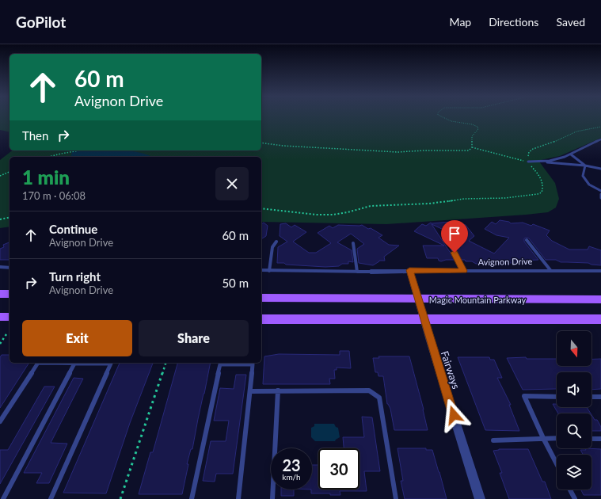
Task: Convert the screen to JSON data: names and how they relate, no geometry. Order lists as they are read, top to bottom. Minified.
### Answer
{"streets":{"main road":["Magic Mountain Parkway"],"street":["Avignon Drive","Fairways"]},"north":"bottom","page":{"header":"GoPilot","nav":["Map","Directions","Saved"],"turn":["60 m","Avignon Drive"],"then":"Then","heading":["1 min","170 m · 06:08"],"list":[{"name":"Continue","note":"Avignon Drive","value":"60 m"},{"name":"Turn right","note":"Avignon Drive","value":"50 m"}],"buttons":["Exit","Share"],"speed":"23 km/h","limit":"30"}}
